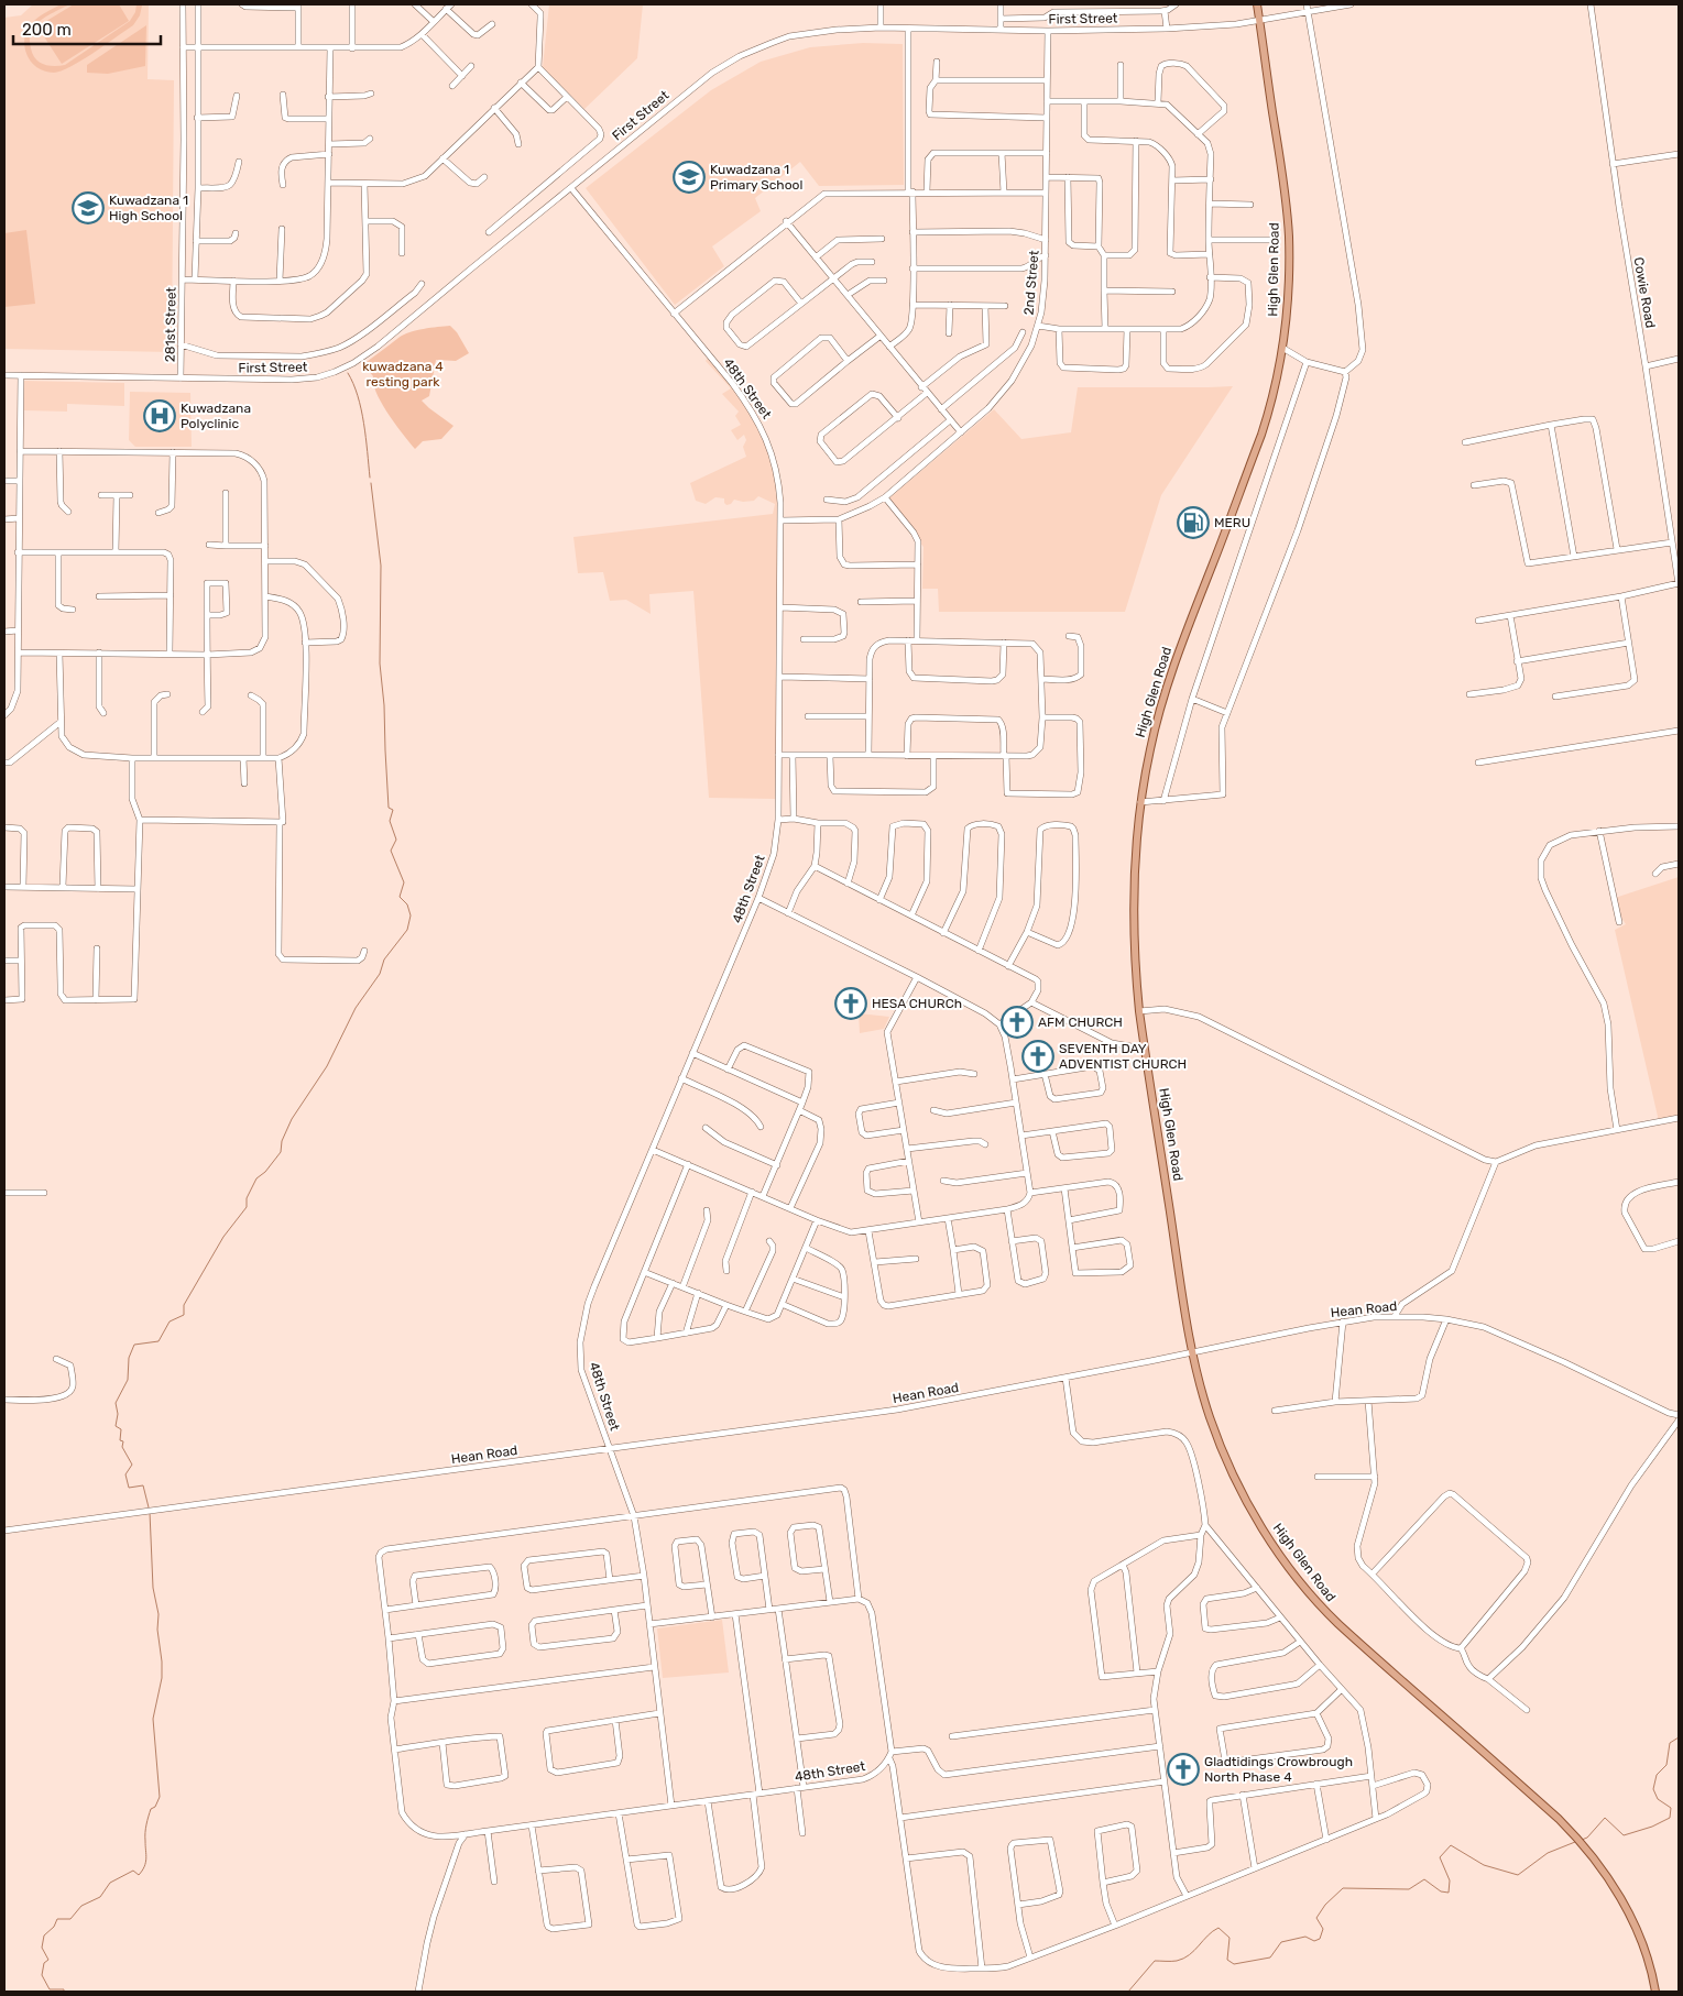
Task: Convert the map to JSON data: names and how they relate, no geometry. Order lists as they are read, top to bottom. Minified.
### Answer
{"streets":{"main road":["High Glen Road"],"street":["First Street","2nd Street","Cowie Road","281st Street","48th Street","Hean Road"]},"crossings":[["First Street","High Glen Road"],["First Street","2nd Street"],["First Street","281st Street"],["First Street","48th Street"],["High Glen Road","Hean Road"],["2nd Street","48th Street"],["48th Street","Hean Road"]],"parks":["kuwadzana 4 resting park"],"places":{"school or university":["Kuwadzana 1 Primary School","Kuwadzana 1 High School"],"hospital":["Kuwadzana Polyclinic"],"fuel station":["MERU"],"church":["HESA CHURCh","AFM CHURCH","SEVENTH DAY ADVENTIST CHURCH","Gladtidings Crowbrough North Phase 4"]},"scale_bar":"200 m"}
